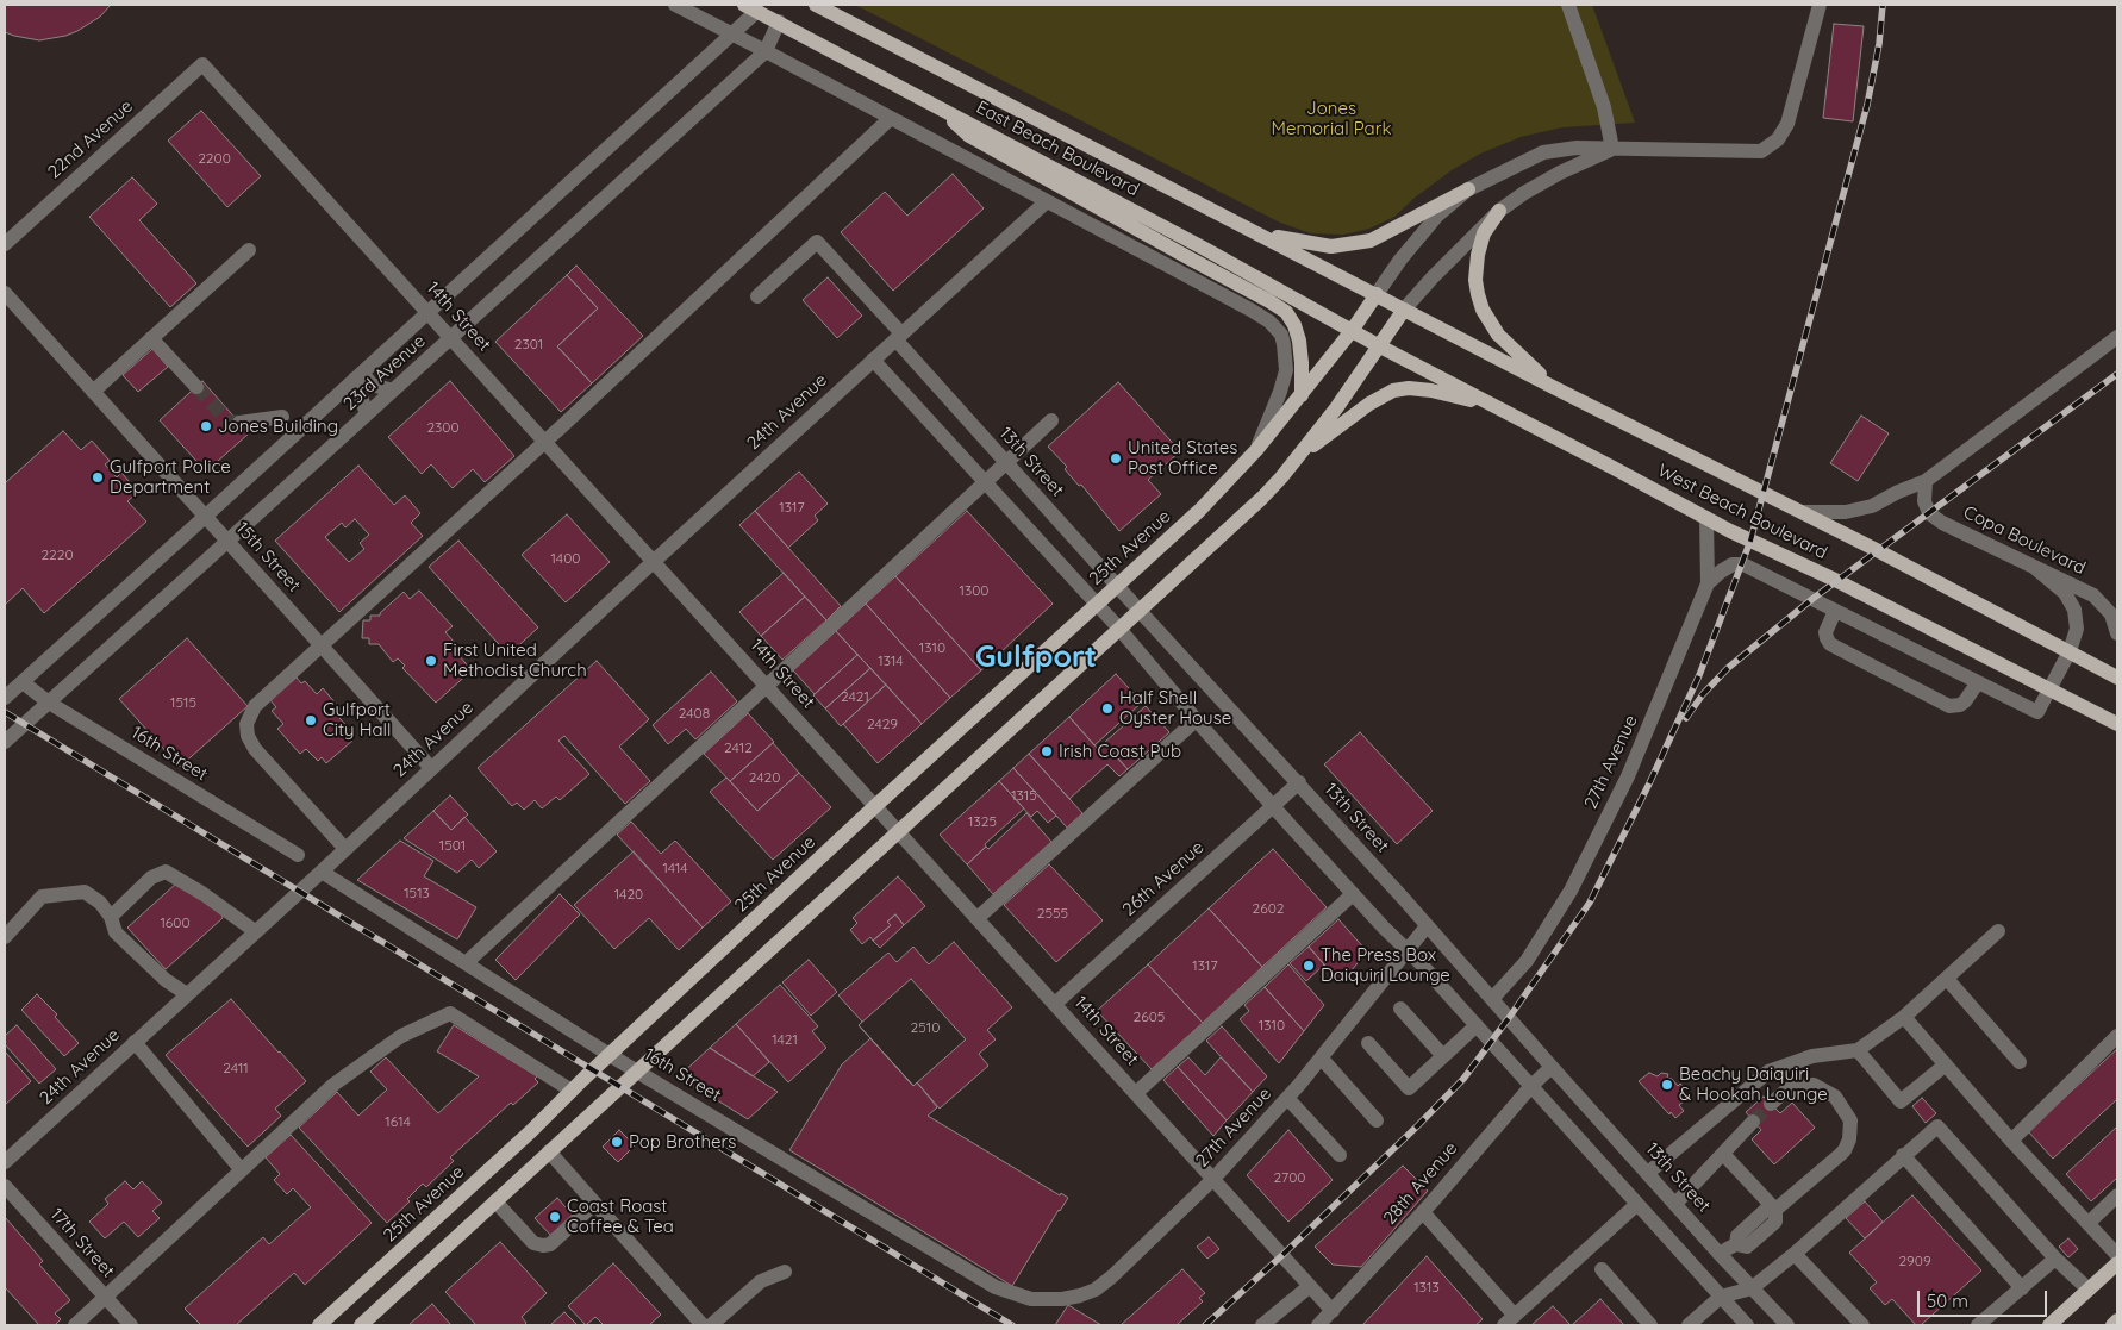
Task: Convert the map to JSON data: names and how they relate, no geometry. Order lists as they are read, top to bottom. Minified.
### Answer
{"streets":{"main road":["East Beach Boulevard","West Beach Boulevard","25th Avenue"],"street":["22nd Avenue","14th Street","23rd Avenue","24th Avenue","13th Street","Copa Boulevard","15th Street","16th Street","27th Avenue","26th Avenue","28th Avenue","17th Street"]},"crossings":[["22nd Avenue","14th Street"],["East Beach Boulevard","23rd Avenue"],["East Beach Boulevard","West Beach Boulevard"],["East Beach Boulevard","25th Avenue"],["14th Street","23rd Avenue"],["14th Street","24th Avenue"],["14th Street","25th Avenue"],["14th Street","27th Avenue"],["14th Street","26th Avenue"],["14th Street","28th Avenue"],["23rd Avenue","15th Street"],["23rd Avenue","16th Street"],["24th Avenue","13th Street"],["24th Avenue","15th Street"],["24th Avenue","16th Street"],["13th Street","25th Avenue"],["13th Street","27th Avenue"],["13th Street","26th Avenue"],["13th Street","28th Avenue"],["West Beach Boulevard","25th Avenue"],["West Beach Boulevard","27th Avenue"],["25th Avenue","16th Street"],["16th Street","27th Avenue"]],"districts":["Gulfport"],"parks":["Jones Memorial Park"],"places":["Jones Building","United States Post Office","Gulfport Police Department","First United Methodist Church","Half Shell Oyster House","Gulfport City Hall","Irish Coast Pub","The Press Box Daiquiri Lounge","Beachy Daiquiri & Hookah Lounge","Pop Brothers","Coast Roast Coffee & Tea"],"house_numbers":["2200","2301","2300","1317","2220","1400","1300","1310","1314","2421","1515","2408","2429","2412","2420","1315","1325","1501","1414","1513","1420","2602","2555","1600","1317","2605","1310","2510","1421","2411","1614","2700","2909","1313"],"scale_bar":"50 m"}
